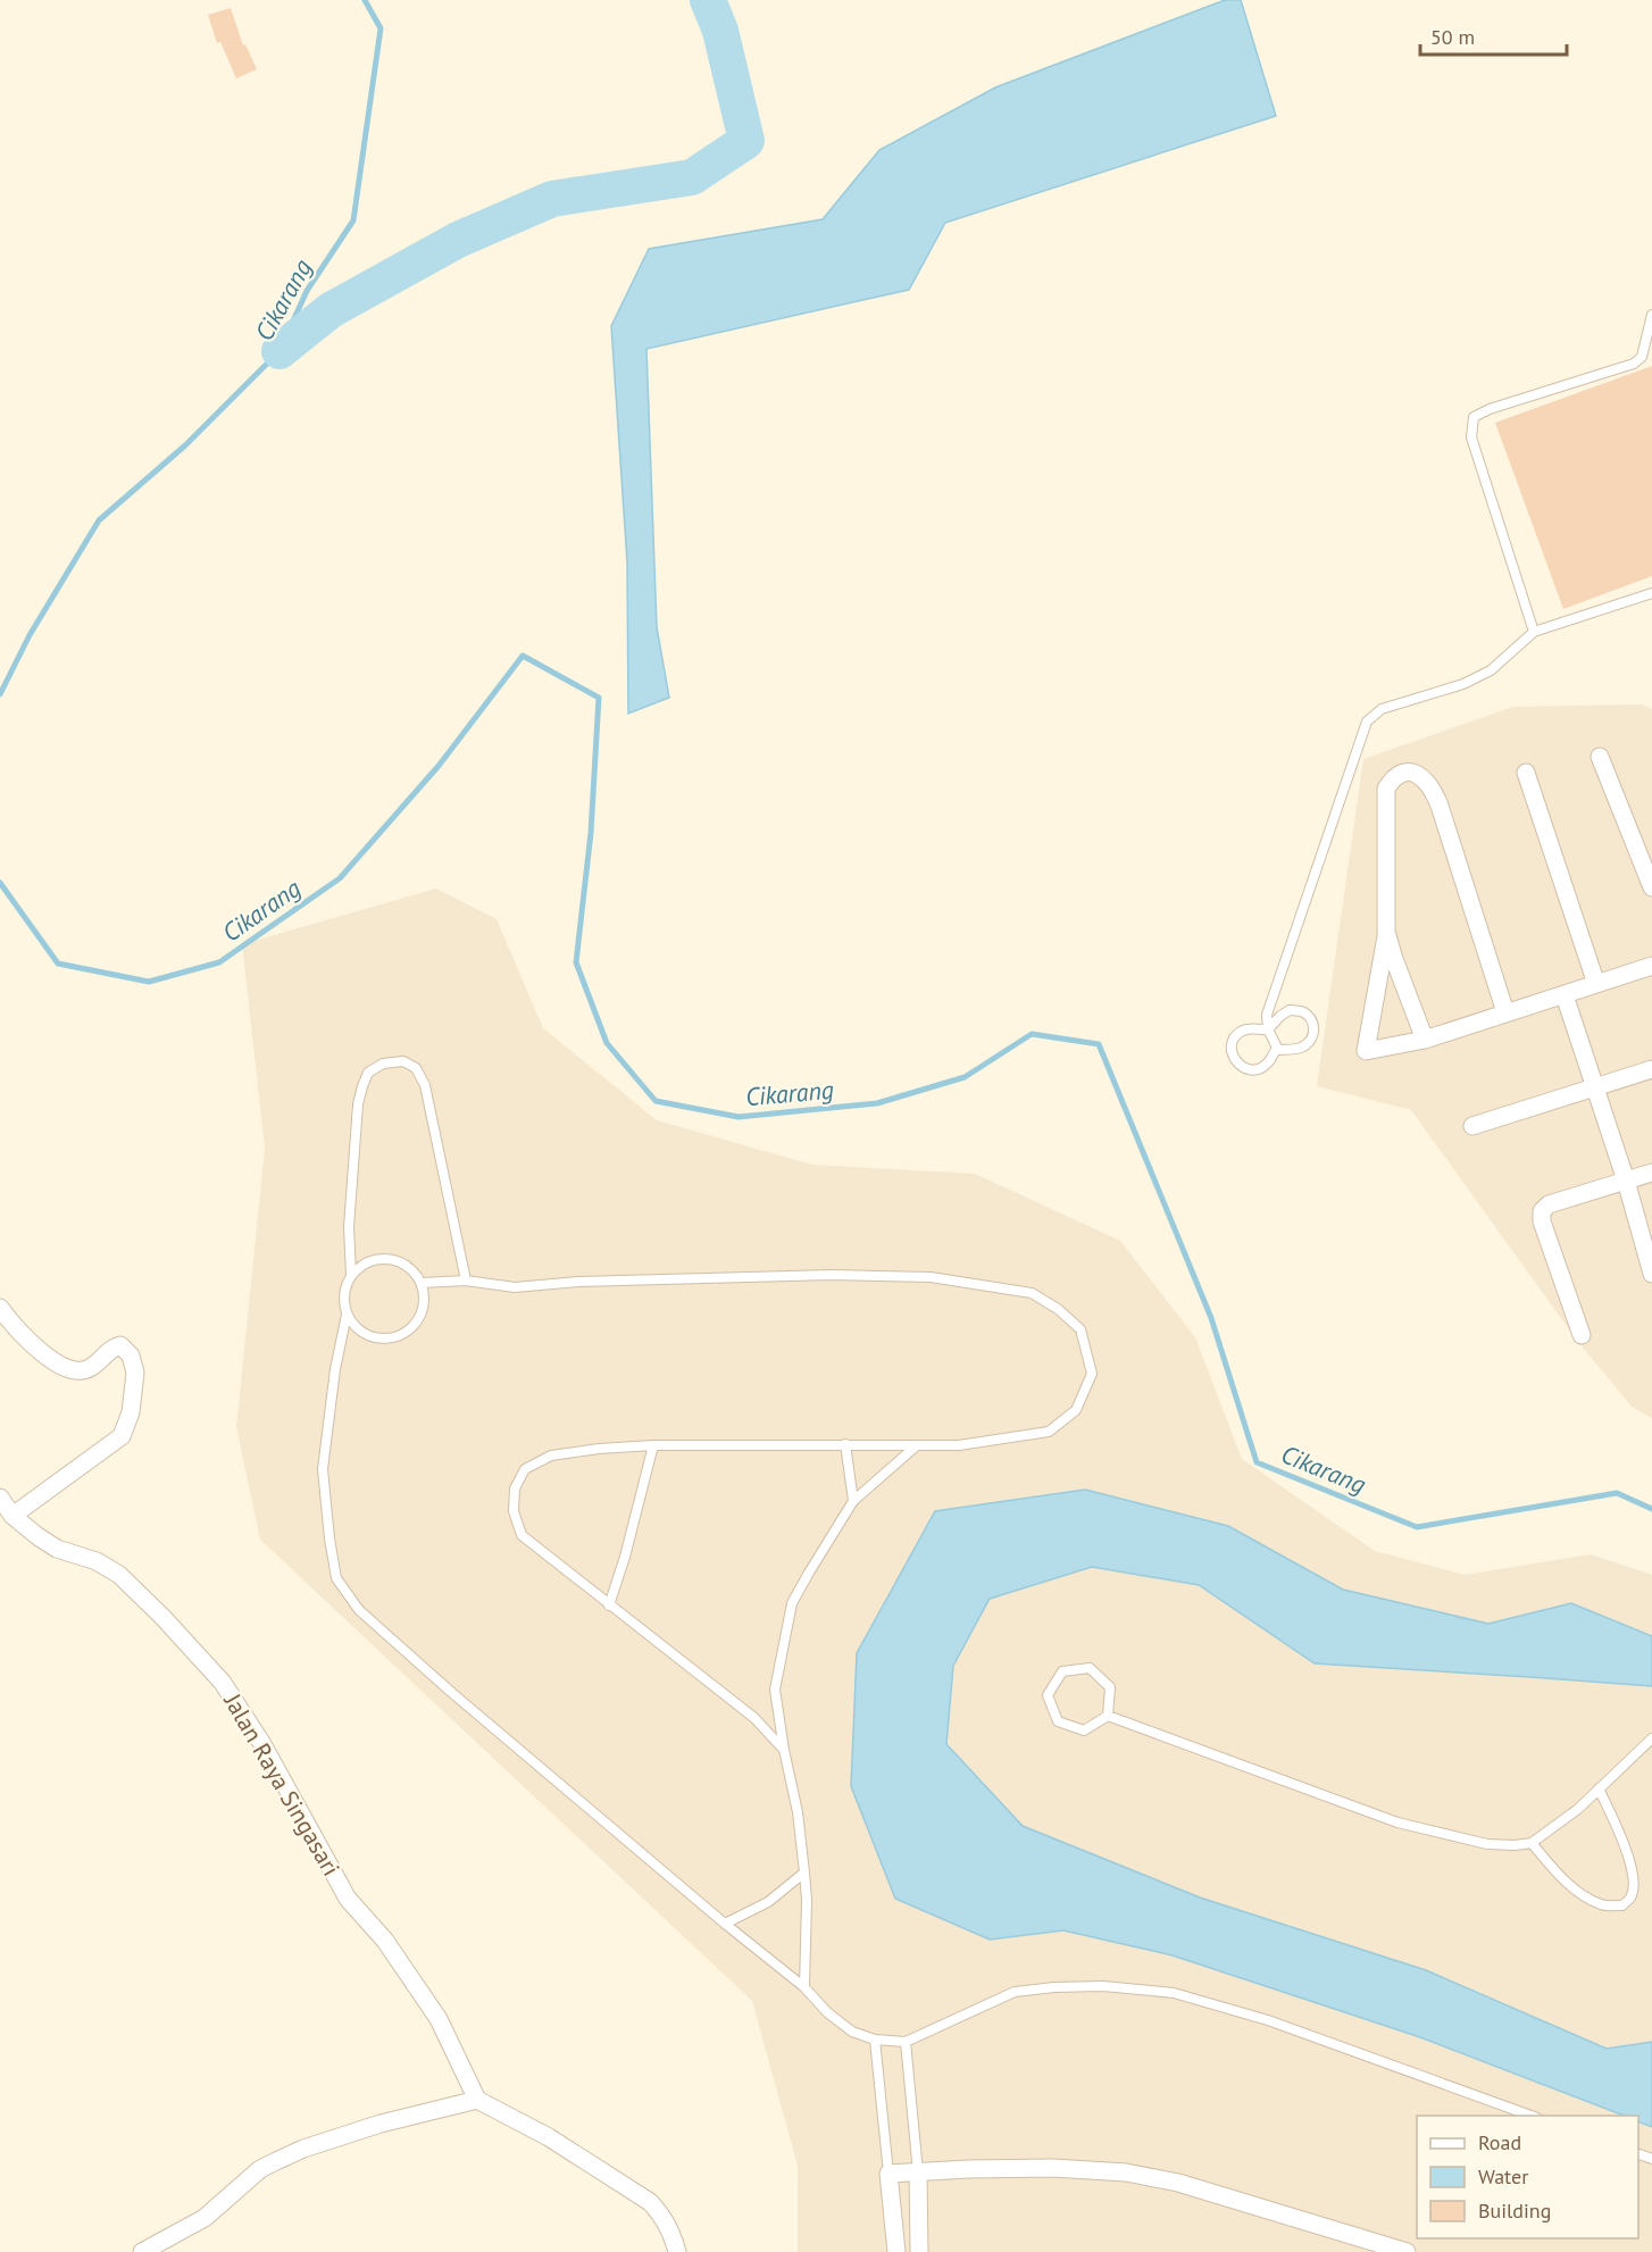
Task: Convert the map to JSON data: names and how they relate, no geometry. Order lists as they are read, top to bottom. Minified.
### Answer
{"streets":{"street":["Jalan Raya Singasari"]},"water":["Cikarang"],"legend":["Road","Water","Building"],"scale_bar":"50 m"}
